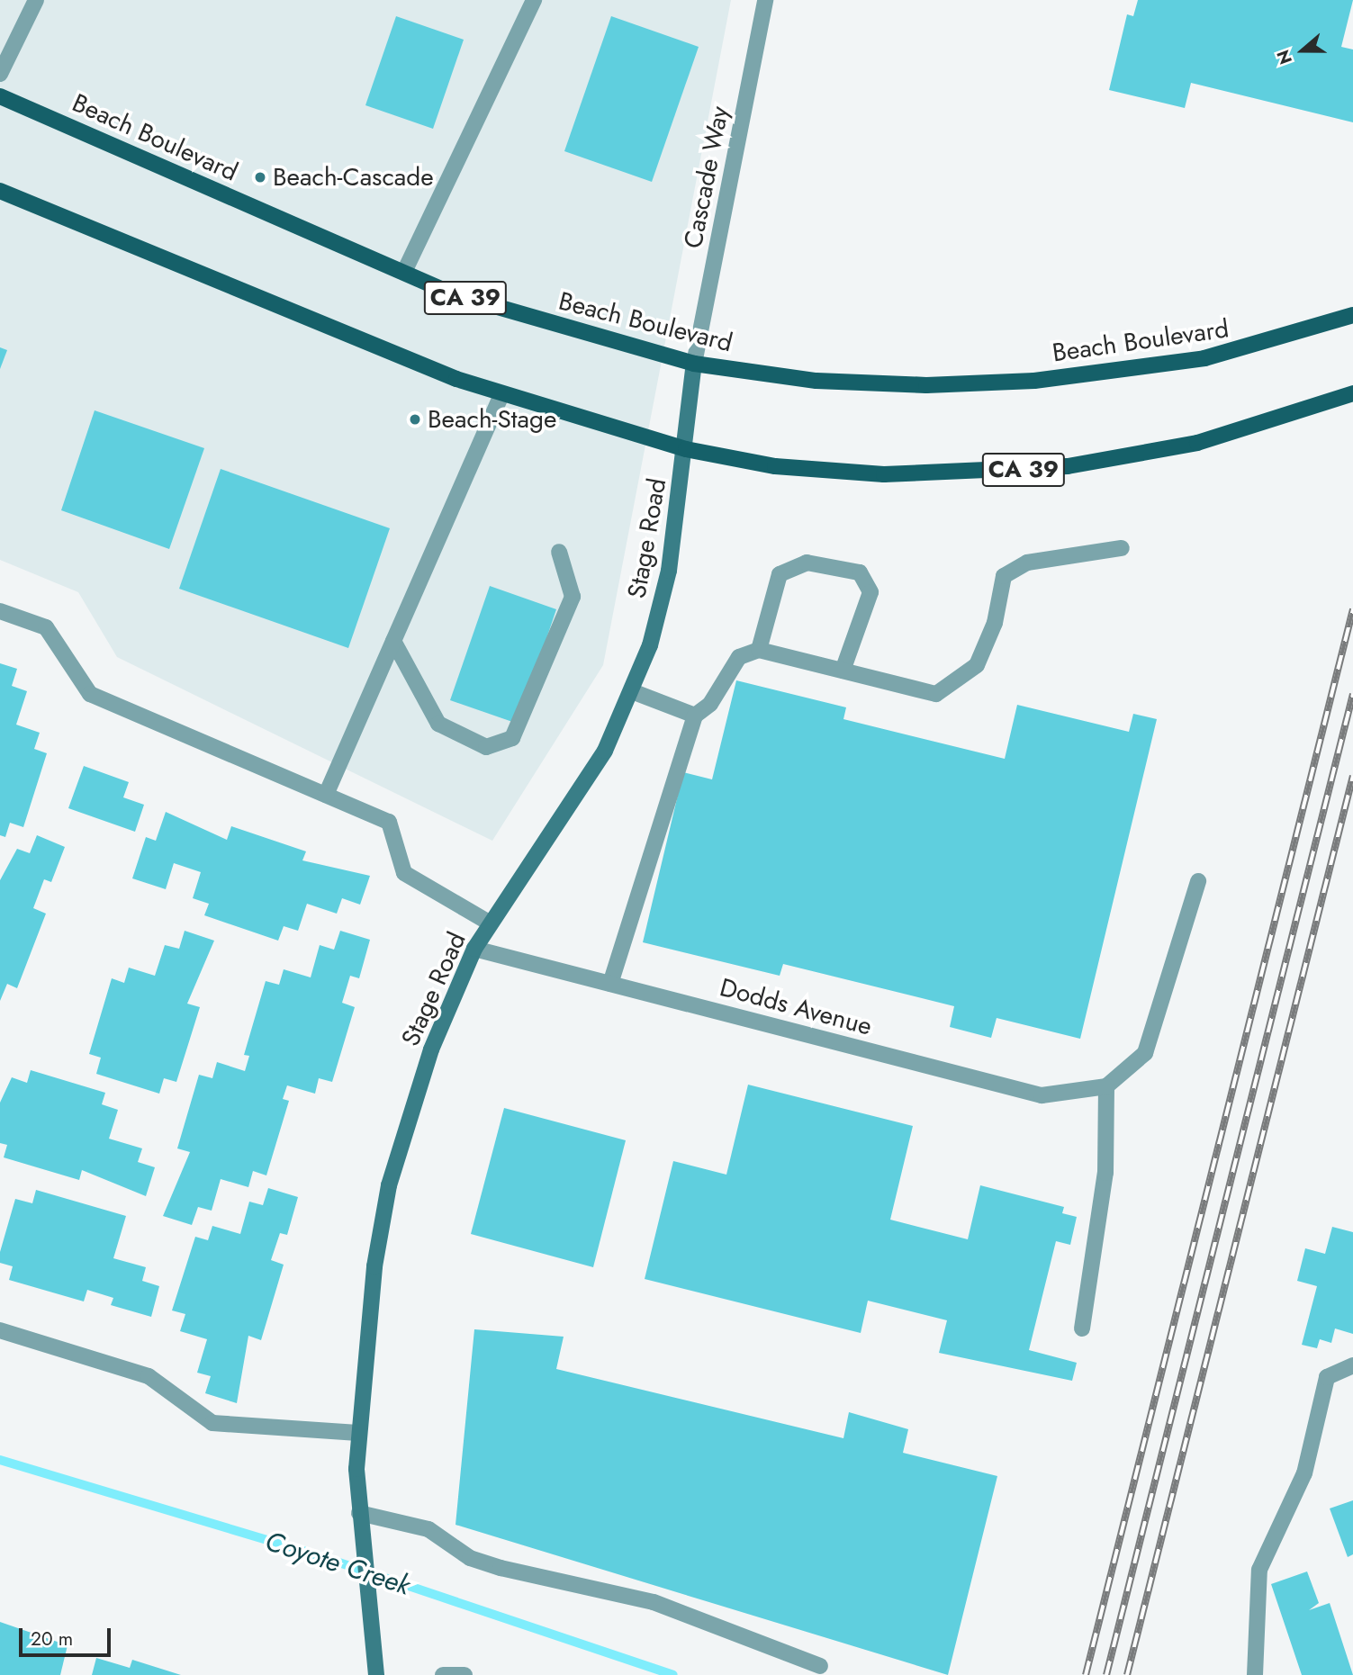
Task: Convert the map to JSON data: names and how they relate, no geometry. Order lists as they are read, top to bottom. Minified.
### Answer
{"streets":{"main road":["Beach Boulevard","CA 39","Stage Road"],"street":["Cascade Way","Dodds Avenue"]},"crossings":[["Beach Boulevard","Cascade Way"],["Beach Boulevard","Stage Road"],["Cascade Way","Stage Road"],["CA 39","Stage Road"],["Stage Road","Dodds Avenue"]],"water":["Coyote Creek"],"places":["Beach-Cascade","Beach-Stage"],"scale_bar":"20 m","north":"left"}
